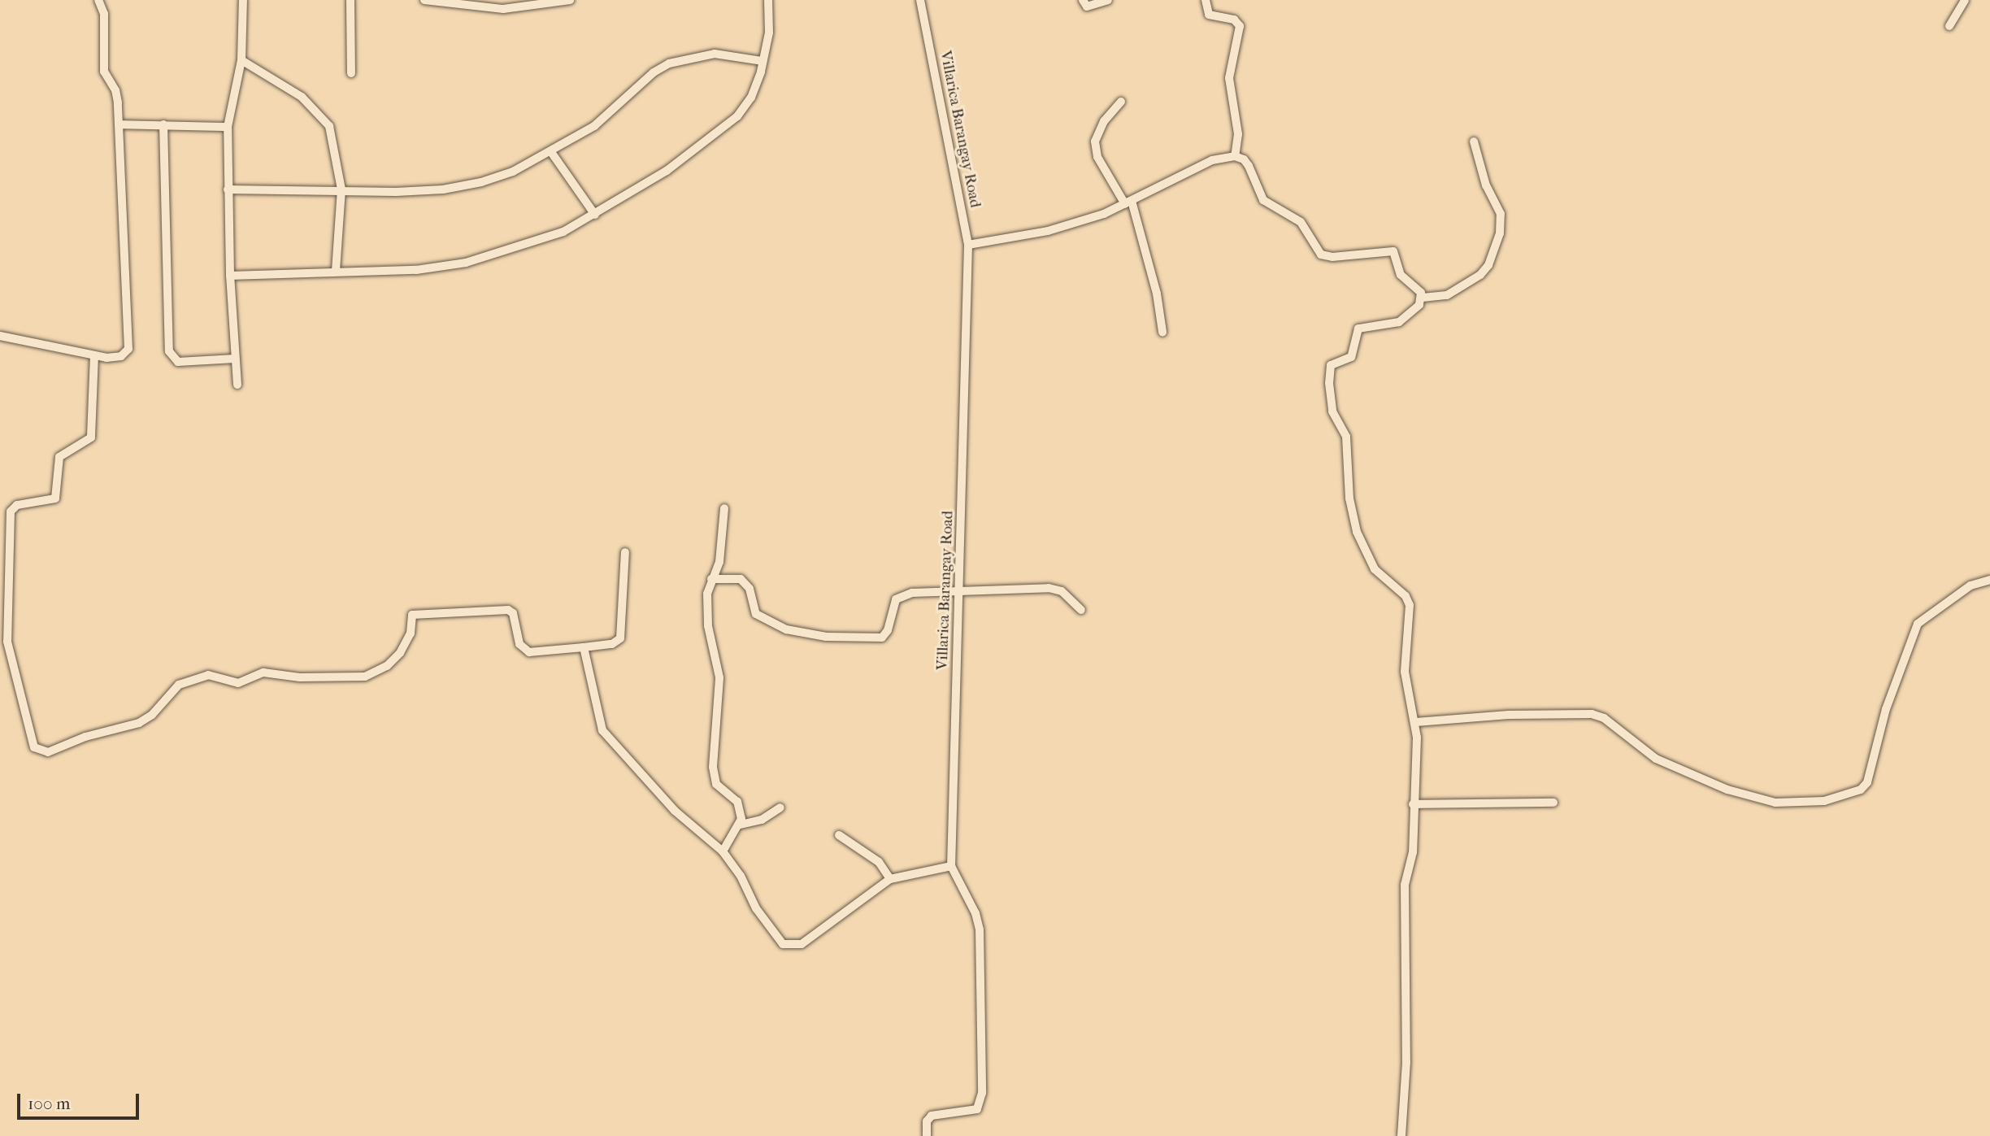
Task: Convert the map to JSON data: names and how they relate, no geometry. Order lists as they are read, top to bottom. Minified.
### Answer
{"streets":{"street":["Villarica Barangay Road"]},"scale_bar":"100 m"}
